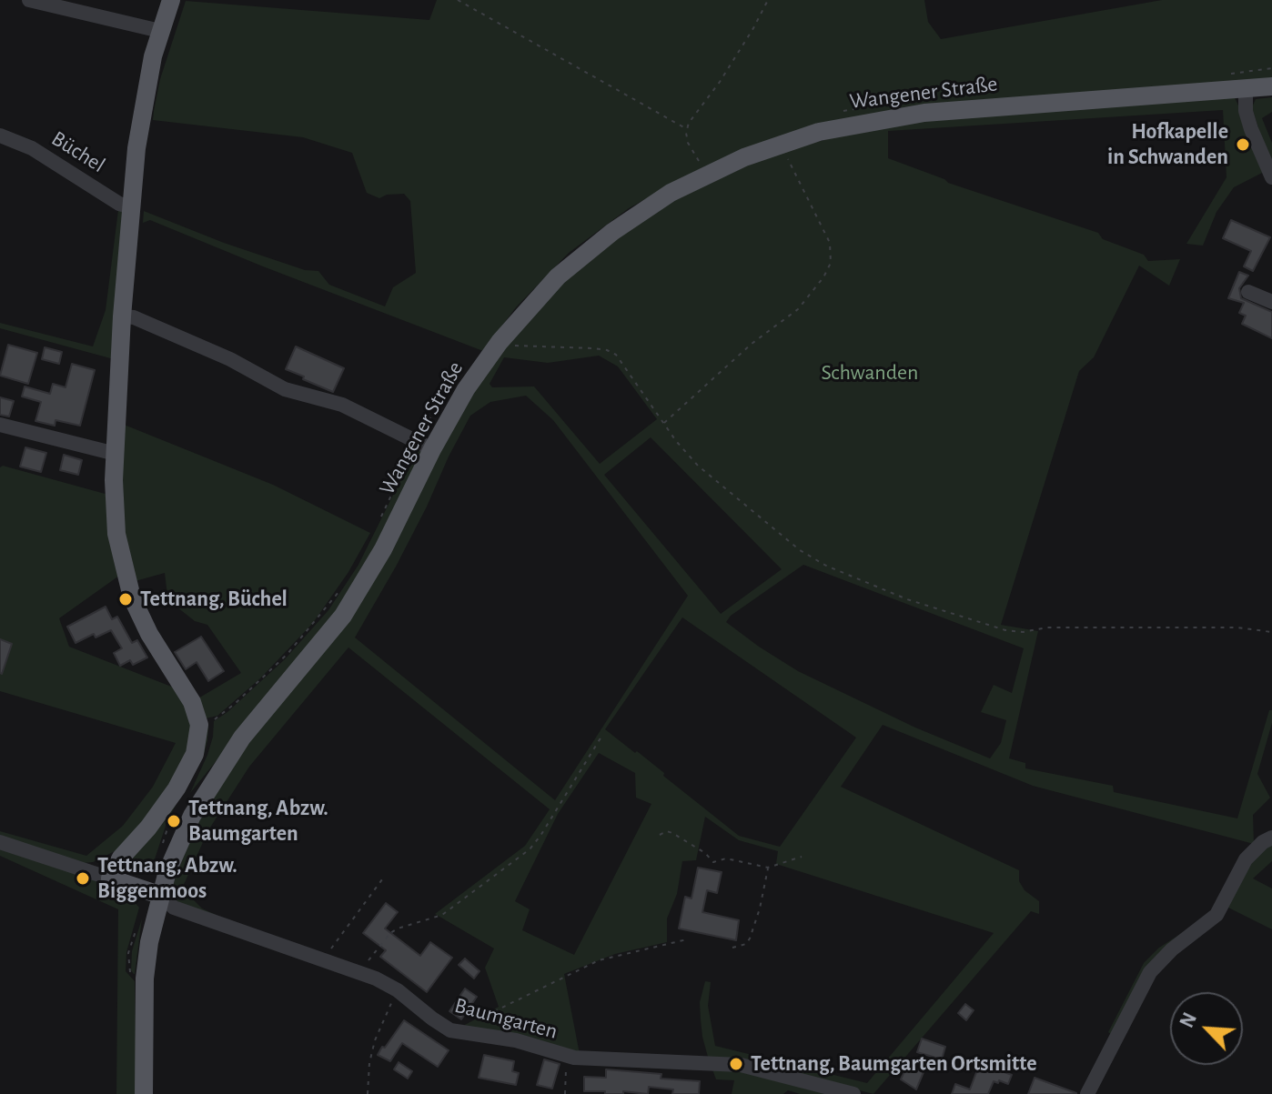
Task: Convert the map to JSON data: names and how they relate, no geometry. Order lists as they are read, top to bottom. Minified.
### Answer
{"streets":{"main road":["Wangener Straße"],"street":["Büchel","Baumgarten"]},"crossings":[["Wangener Straße","Baumgarten"]],"parks":["Schwanden"],"places":["Hofkapelle in Schwanden","Tettnang, Büchel","Tettnang, Abzw. Baumgarten","Tettnang, Abzw. Biggenmoos","Tettnang, Baumgarten Ortsmitte"],"north":"top left"}
